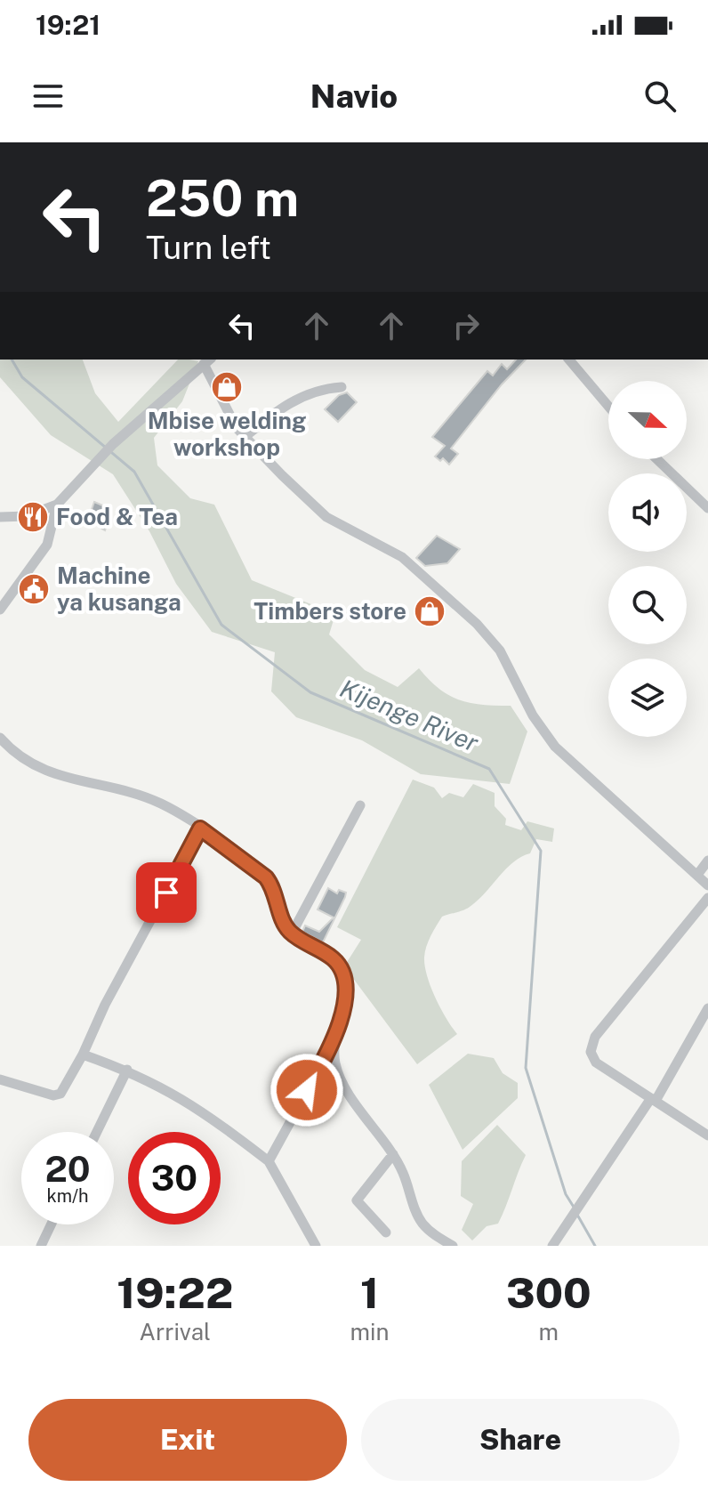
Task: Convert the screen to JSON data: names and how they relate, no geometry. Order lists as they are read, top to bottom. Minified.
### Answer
{"water":["Kijenge River"],"places":{"shop":["Mbise welding workshop","Timbers store"],"restaurant":["Food & Tea"],"public building":["Machine ya kusanga"]},"north":"right","page":{"status":"19:21","header":"Navio","turn":["250 m","Turn left"],"speed":"20 km/h","limit":"30","eta":["19:22","Arrival","1","min","300","m"],"buttons":["Exit","Share"]}}
